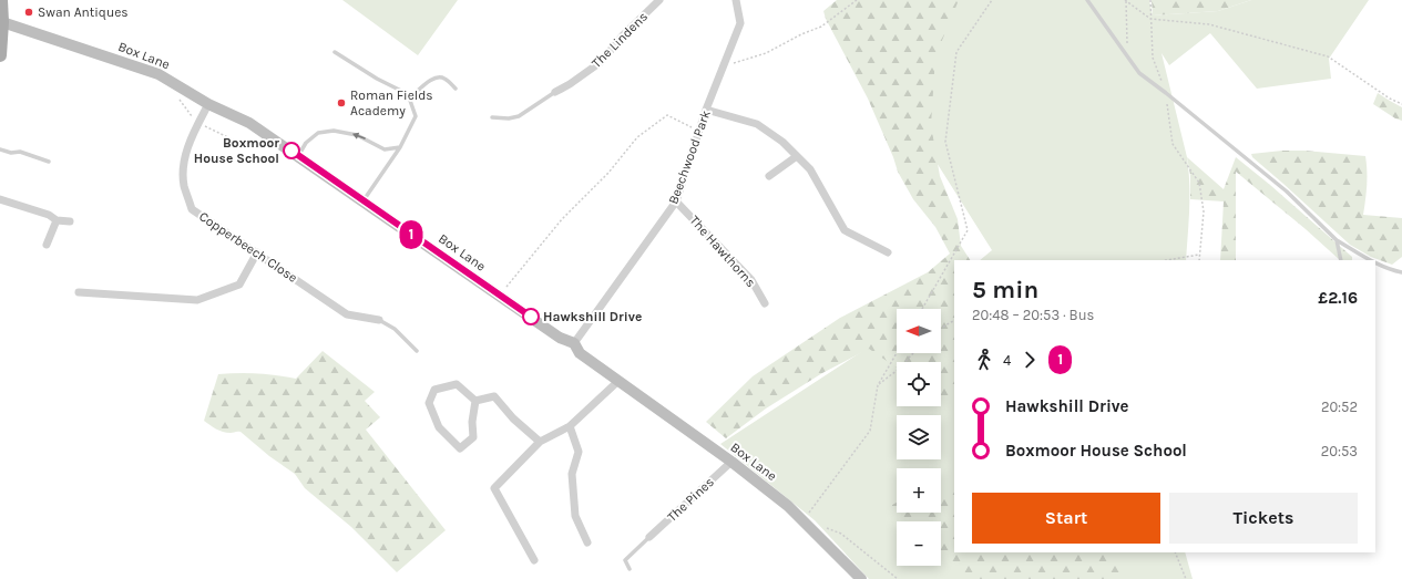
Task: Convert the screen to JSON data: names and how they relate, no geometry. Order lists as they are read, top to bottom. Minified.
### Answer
{"streets":{"main road":["Box Lane"],"street":["The Lindens","Beechwood Park","Copperbeech Close","The Hawthorns","The Pines"]},"crossings":[["Box Lane","Beechwood Park"],["Box Lane","Copperbeech Close"],["Box Lane","The Pines"],["Beechwood Park","The Hawthorns"]],"places":["Swan Antiques","Roman Fields Academy","Boxmoor House School","Hawkshill Drive"],"lines":["bus line 1"],"north":"left","page":{"on_map":"1","heading":["5 min","20:48 – 20:53 · Bus","£2.16"],"map_buttons":["+","−"],"legs":["4","1"],"list":[{"name":"Hawkshill Drive","value":"20:52"},{"name":"Boxmoor House School","value":"20:53"}],"buttons":["Start","Tickets"]}}
